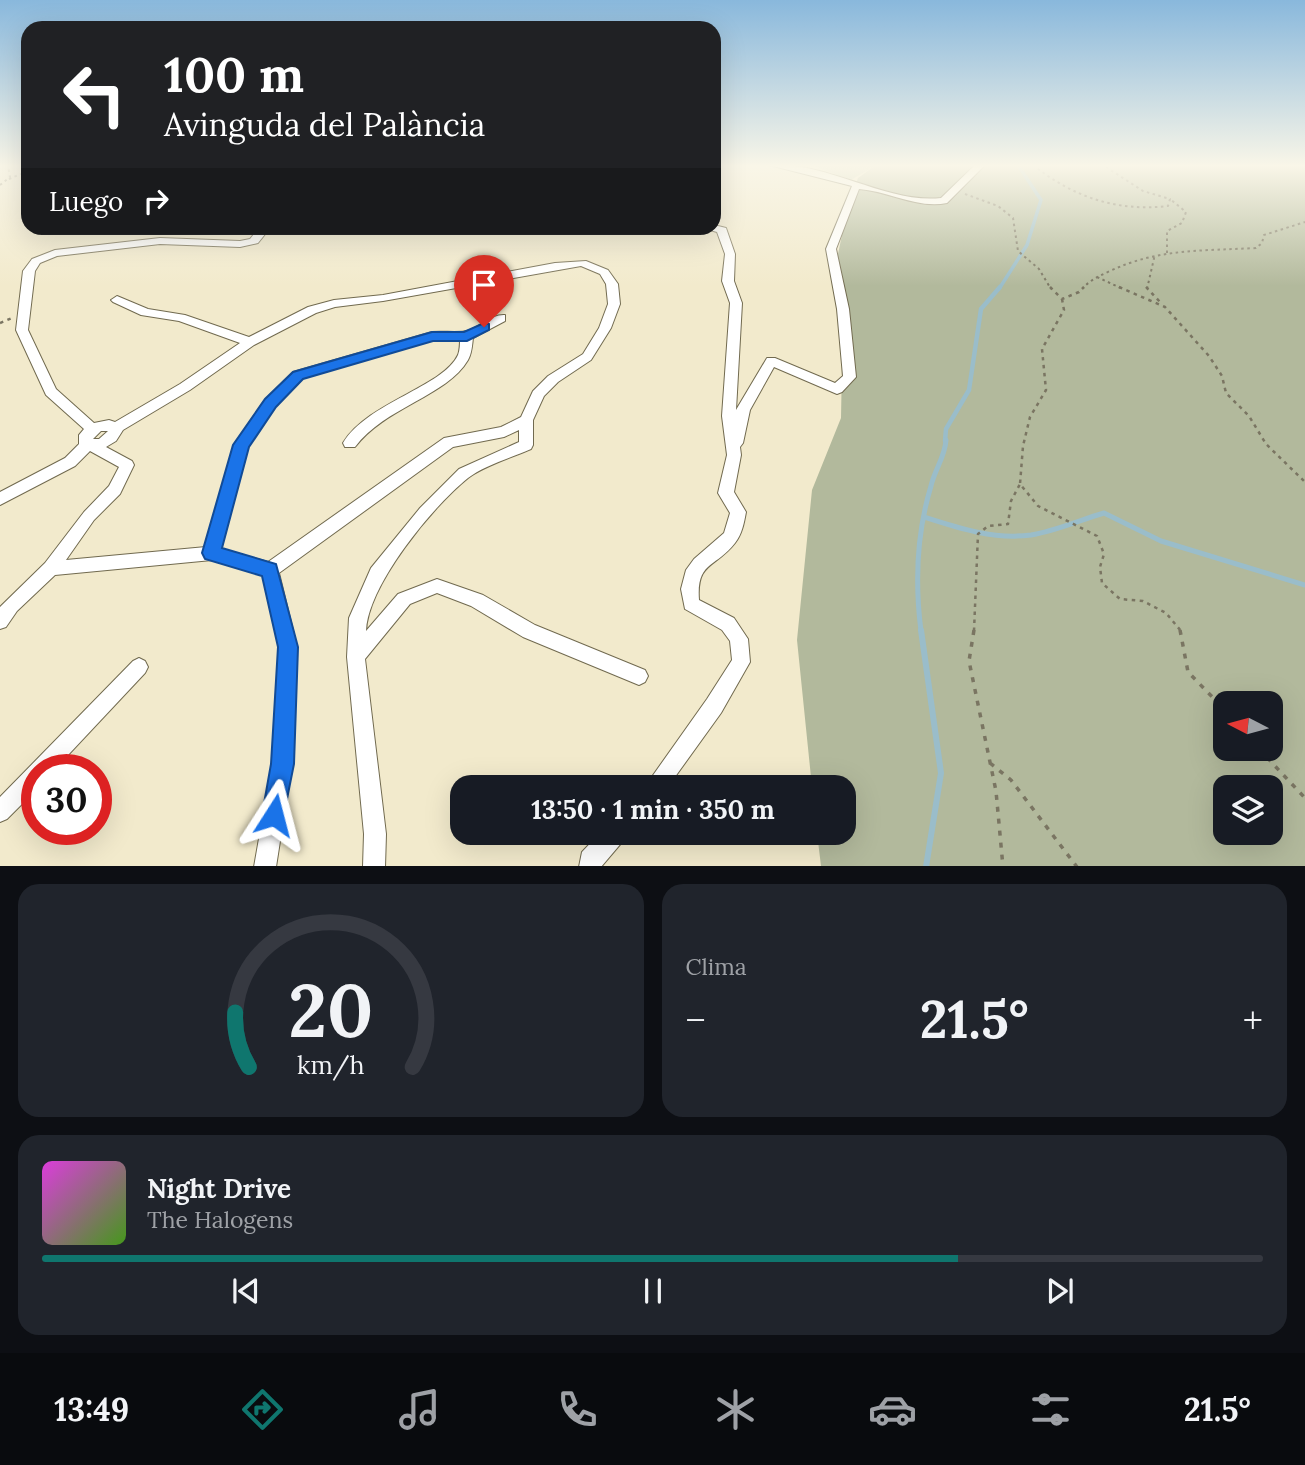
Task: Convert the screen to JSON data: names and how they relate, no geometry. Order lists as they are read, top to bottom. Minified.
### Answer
{"north":"left","page":{"turn":["100 m","Avinguda del Palància"],"then":"Luego","limit":"30","trip":"13:50 · 1 min · 350 m","tile":"Clima","heat":["−","21.5°","+"],"song":["Night Drive","The Halogens"],"tabs":["13:49","21.5°"],"gauge":["20","km/h"]}}
